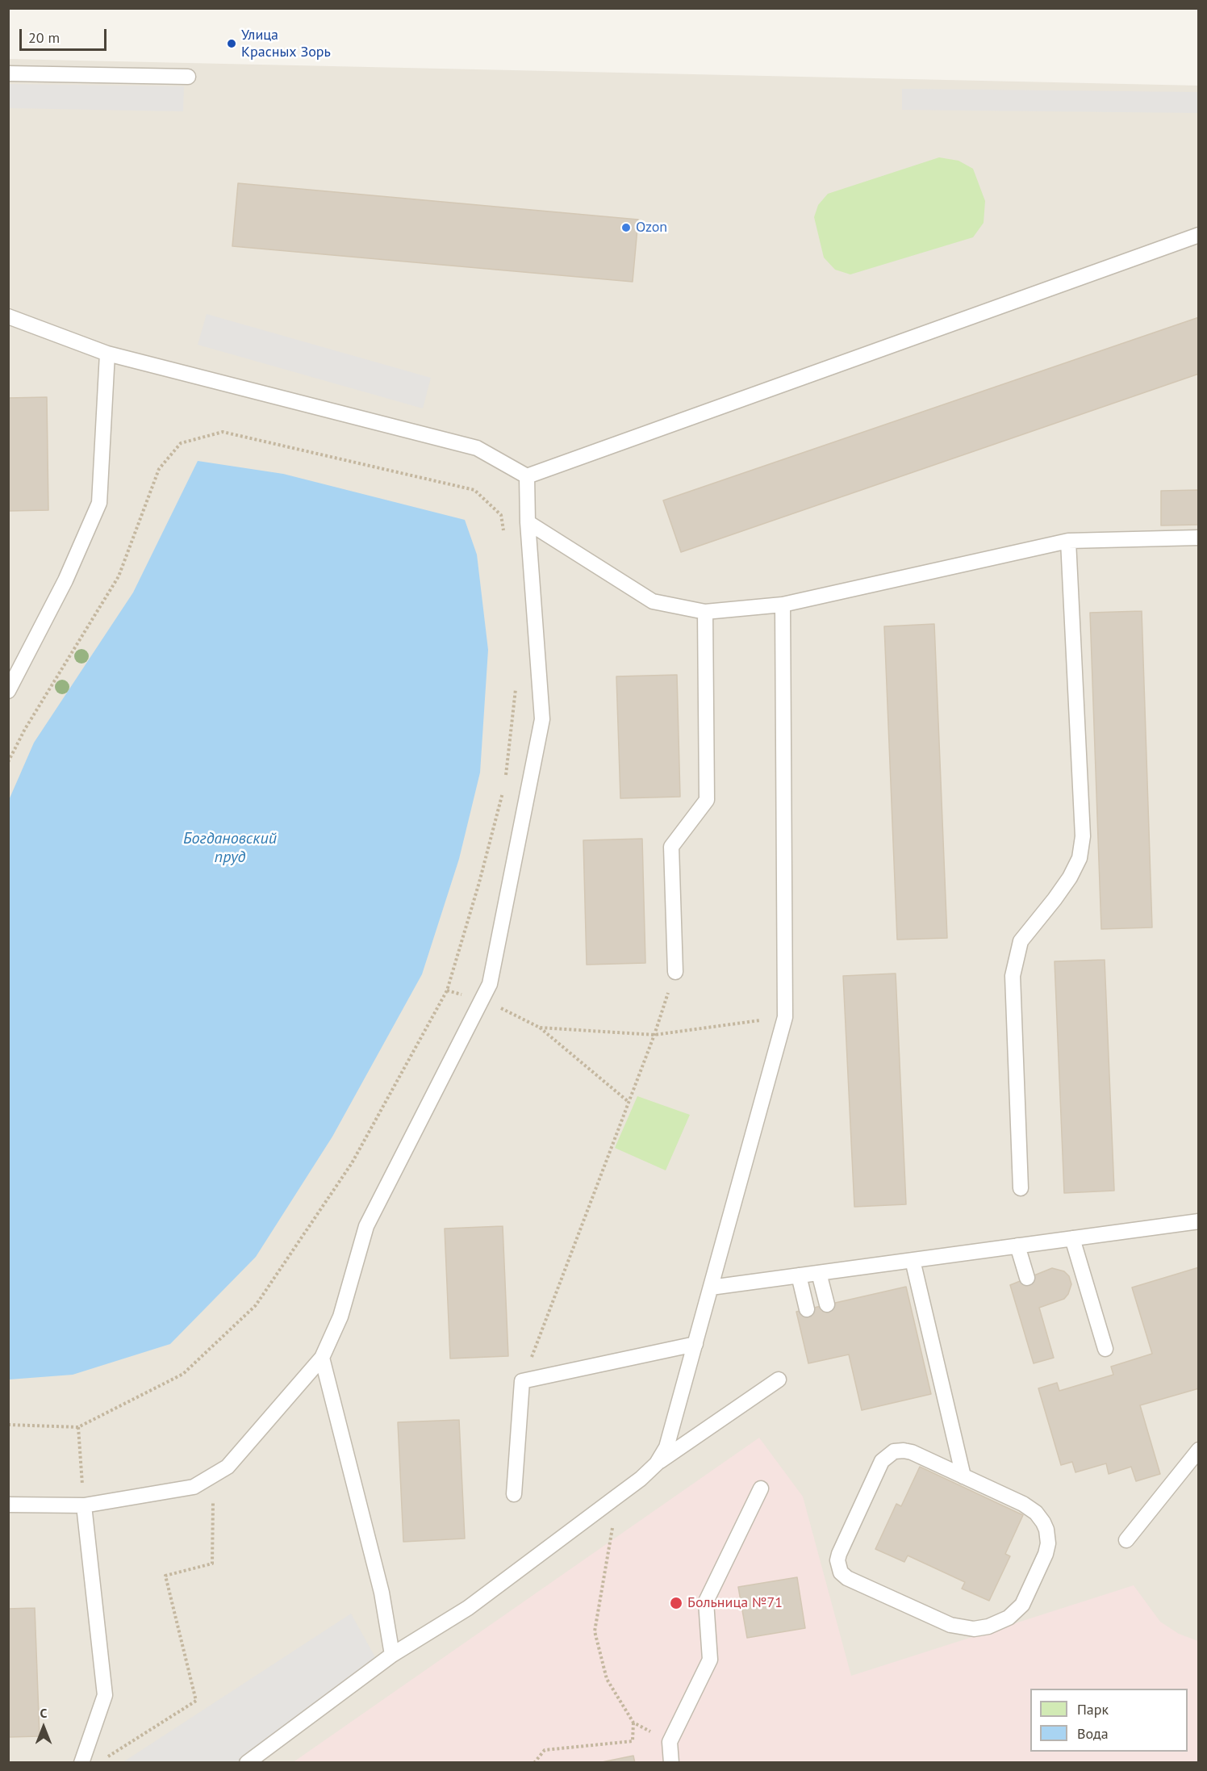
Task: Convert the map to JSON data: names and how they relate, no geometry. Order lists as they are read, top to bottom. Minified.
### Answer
{"water":["Богдановский пруд"],"places":["Улица Красных Зорь","Ozon","Больница №71"],"legend":["Парк","Вода"],"scale_bar":"20 m","north":"top"}
